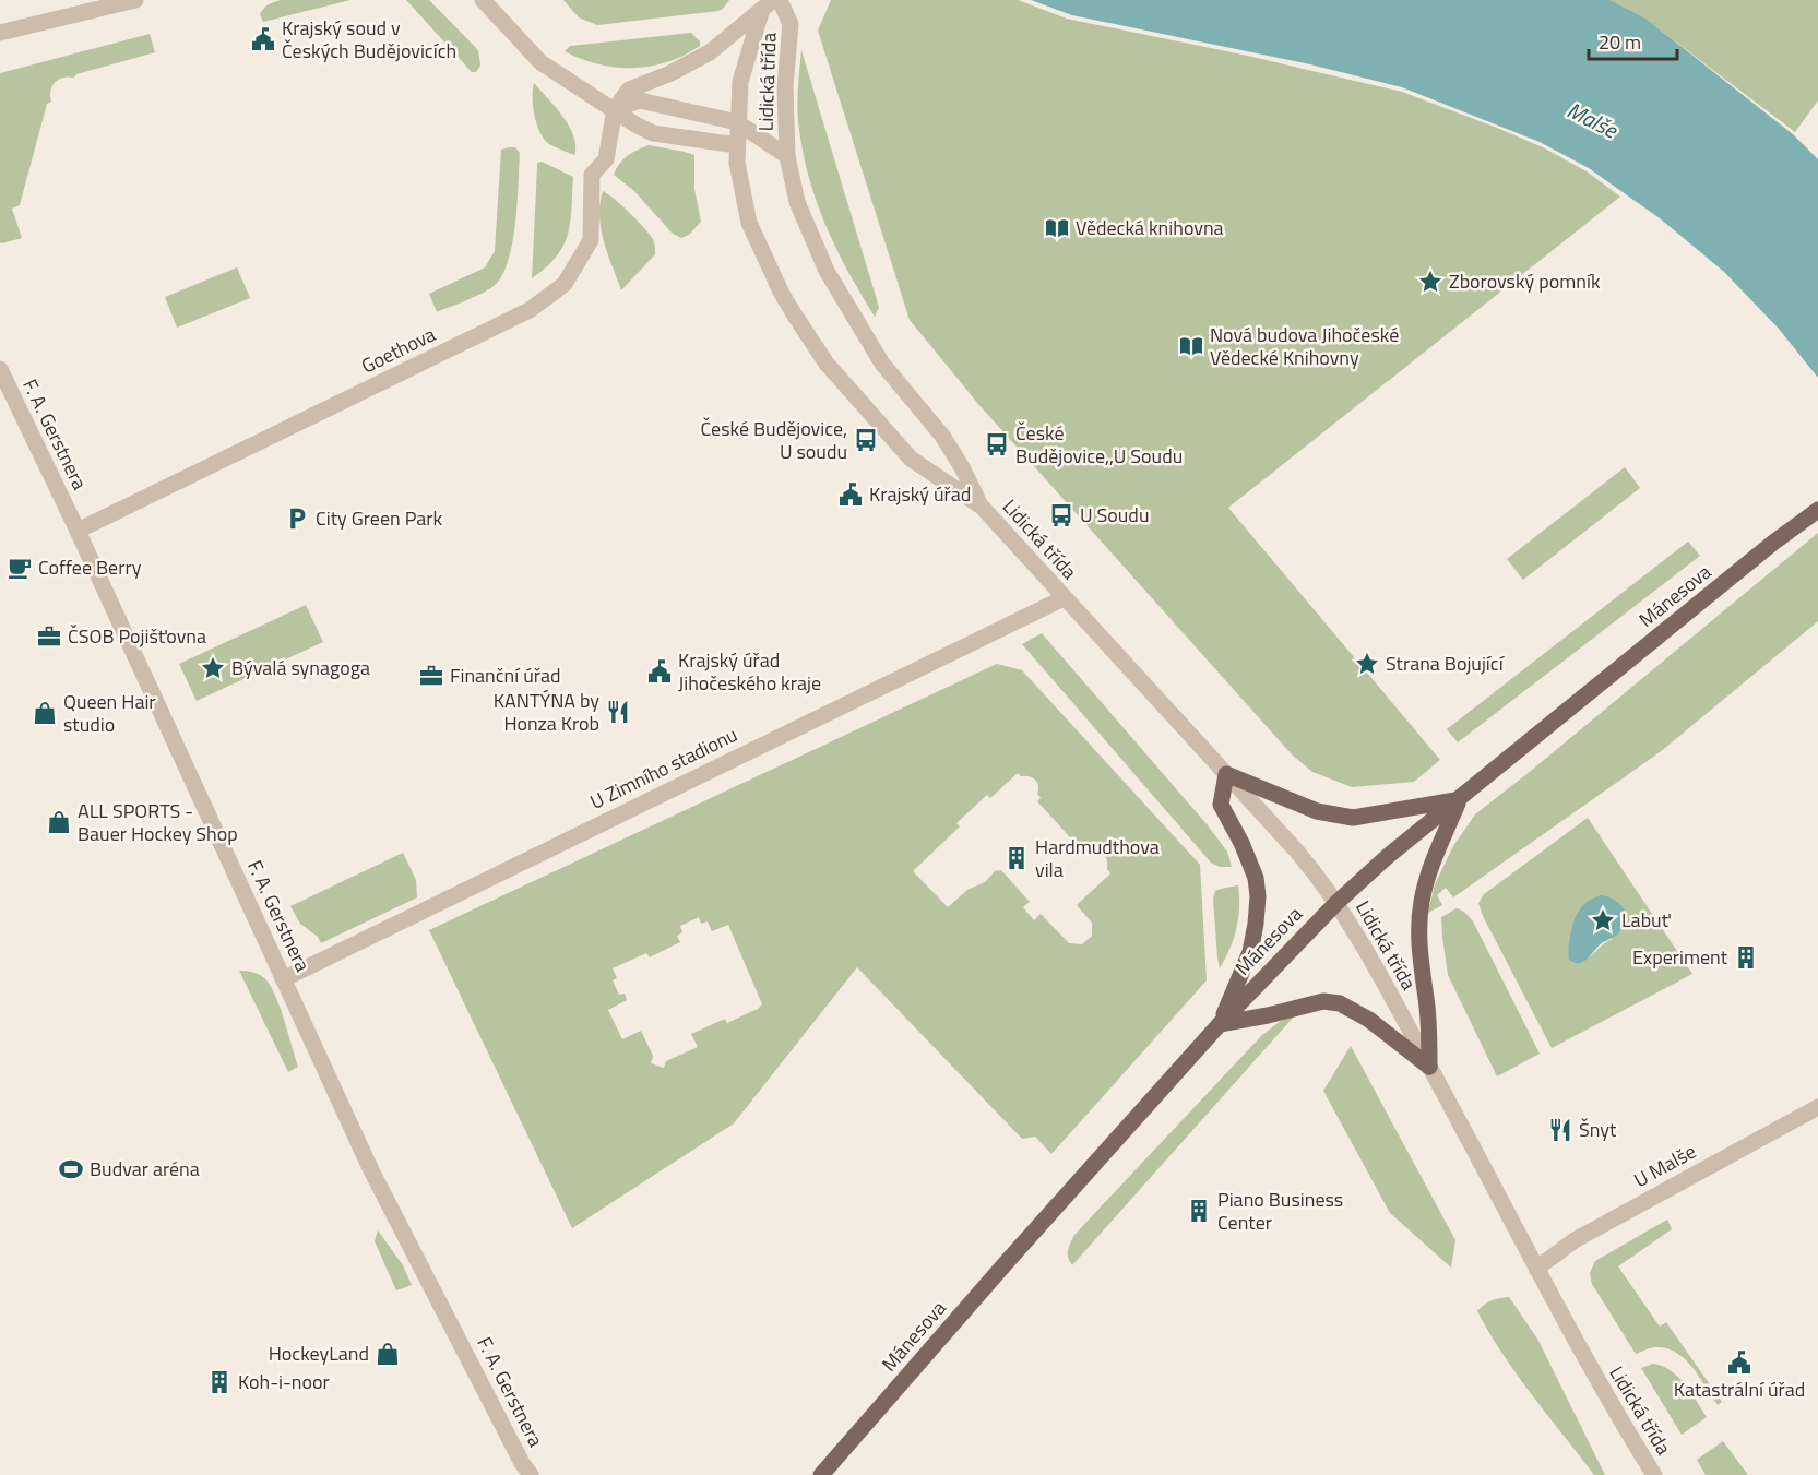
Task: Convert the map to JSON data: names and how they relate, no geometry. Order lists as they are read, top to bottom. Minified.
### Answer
{"streets":{"main road":["Mánesova"],"street":["Lidická třída","Goethova","F. A. Gerstnera","U Zimního stadionu","U Malše"]},"crossings":[["Lidická třída","Mánesova"],["Lidická třída","U Zimního stadionu"],["Lidická třída","U Malše"],["Goethova","F. A. Gerstnera"],["F. A. Gerstnera","U Zimního stadionu"]],"water":["Malše"],"places":{"public building":["Krajský soud v Českých Budějovicích","Krajský úřad","Krajský úřad Jihočeského kraje","Katastrální úřad"],"library":["Vědecká knihovna","Nová budova Jihočeské Vědecké Knihovny"],"place":["Zborovský pomník","Strana Bojující","Bývalá synagoga","Labuť"],"bus stop":["České Budějovice, U soudu","České Budějovice,,U Soudu","U Soudu"],"parking":["City Green Park"],"cafe":["Coffee Berry"],"office":["ČSOB Pojišťovna","Finanční úřad"],"restaurant":["KANTÝNA by Honza Krob","Šnyt"],"shop":["Queen Hair studio","ALL SPORTS - Bauer Hockey Shop","HockeyLand"],"building":["Hardmudthova vila","Experiment","Piano Business Center","Koh-i-noor"],"sports":["Budvar aréna"]},"scale_bar":"20 m"}
